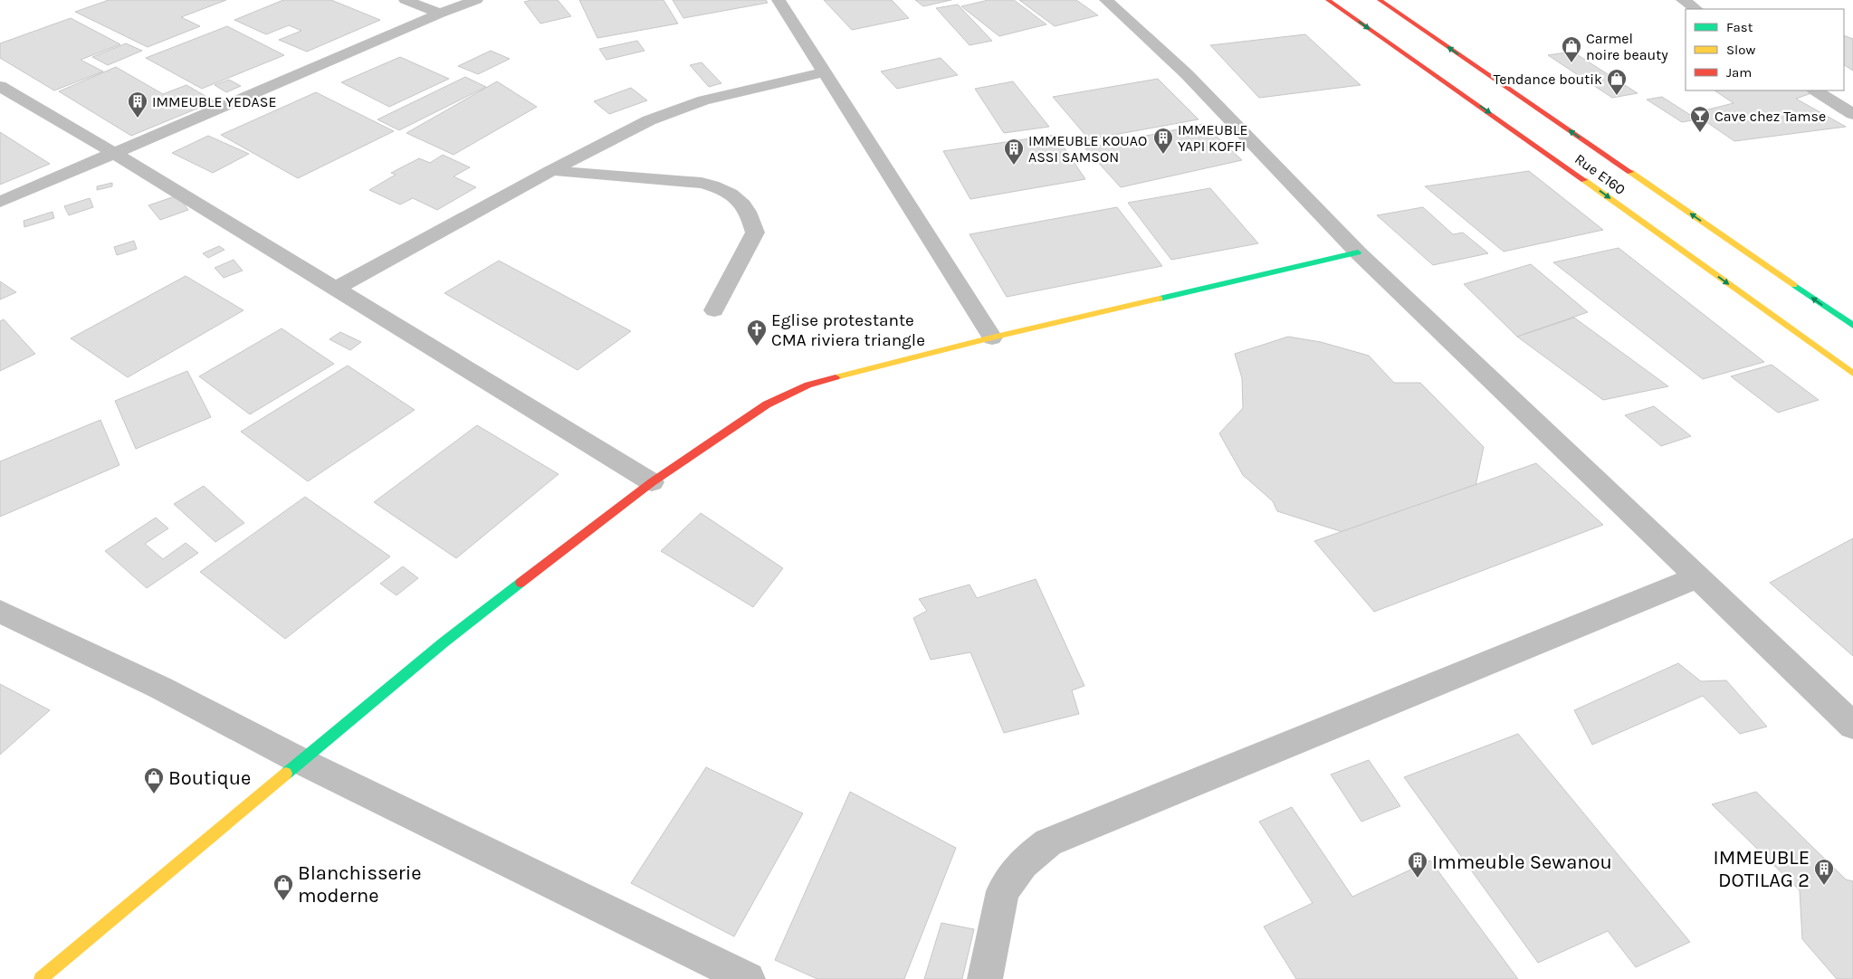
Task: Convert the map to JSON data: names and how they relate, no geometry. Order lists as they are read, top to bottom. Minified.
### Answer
{"streets":{"street":["Rue E160"]},"places":{"shop":["Carmel noire beauty","Tendance boutik","Boutique","Blanchisserie moderne"],"building":["IMMEUBLE YEDASE","IMMEUBLE YAPI KOFFI","IMMEUBLE KOUAO ASSI SAMSON","Immeuble Sewanou","IMMEUBLE DOTILAG 2"],"bar":["Cave chez Tamse"],"church":["Eglise protestante CMA riviera triangle"]},"legend":["Fast","Slow","Jam"]}
